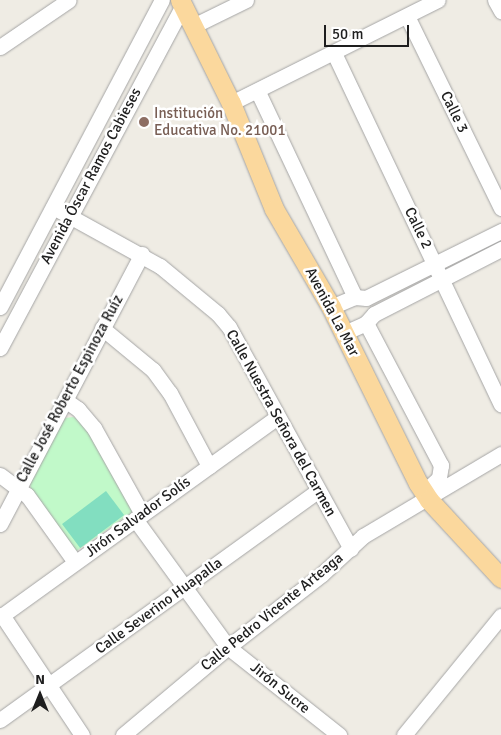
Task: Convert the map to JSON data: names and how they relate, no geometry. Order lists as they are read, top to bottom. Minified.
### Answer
{"streets":{"main road":["Avenida La Mar"],"street":["Calle 3","Avenida Óscar Ramos Cabieses","Calle 2","Calle José Roberto Espinoza Ruíz","Calle Nuestra Señora del Carmen","Jirón Salvador Solís","Calle Severino Huapalla","Calle Pedro Vicente Arteaga","Jirón Sucre"]},"crossings":[["Avenida Óscar Ramos Cabieses","Avenida La Mar"],["Avenida Óscar Ramos Cabieses","Calle Nuestra Señora del Carmen"],["Avenida La Mar","Calle Pedro Vicente Arteaga"],["Calle José Roberto Espinoza Ruíz","Calle Nuestra Señora del Carmen"],["Calle José Roberto Espinoza Ruíz","Jirón Sucre"],["Calle Nuestra Señora del Carmen","Jirón Salvador Solís"],["Calle Nuestra Señora del Carmen","Calle Severino Huapalla"],["Calle Nuestra Señora del Carmen","Calle Pedro Vicente Arteaga"],["Jirón Salvador Solís","Jirón Sucre"],["Calle Severino Huapalla","Jirón Sucre"],["Calle Pedro Vicente Arteaga","Jirón Sucre"]],"places":["Institución Educativa No. 21001"],"scale_bar":"50 m","north":"top"}
